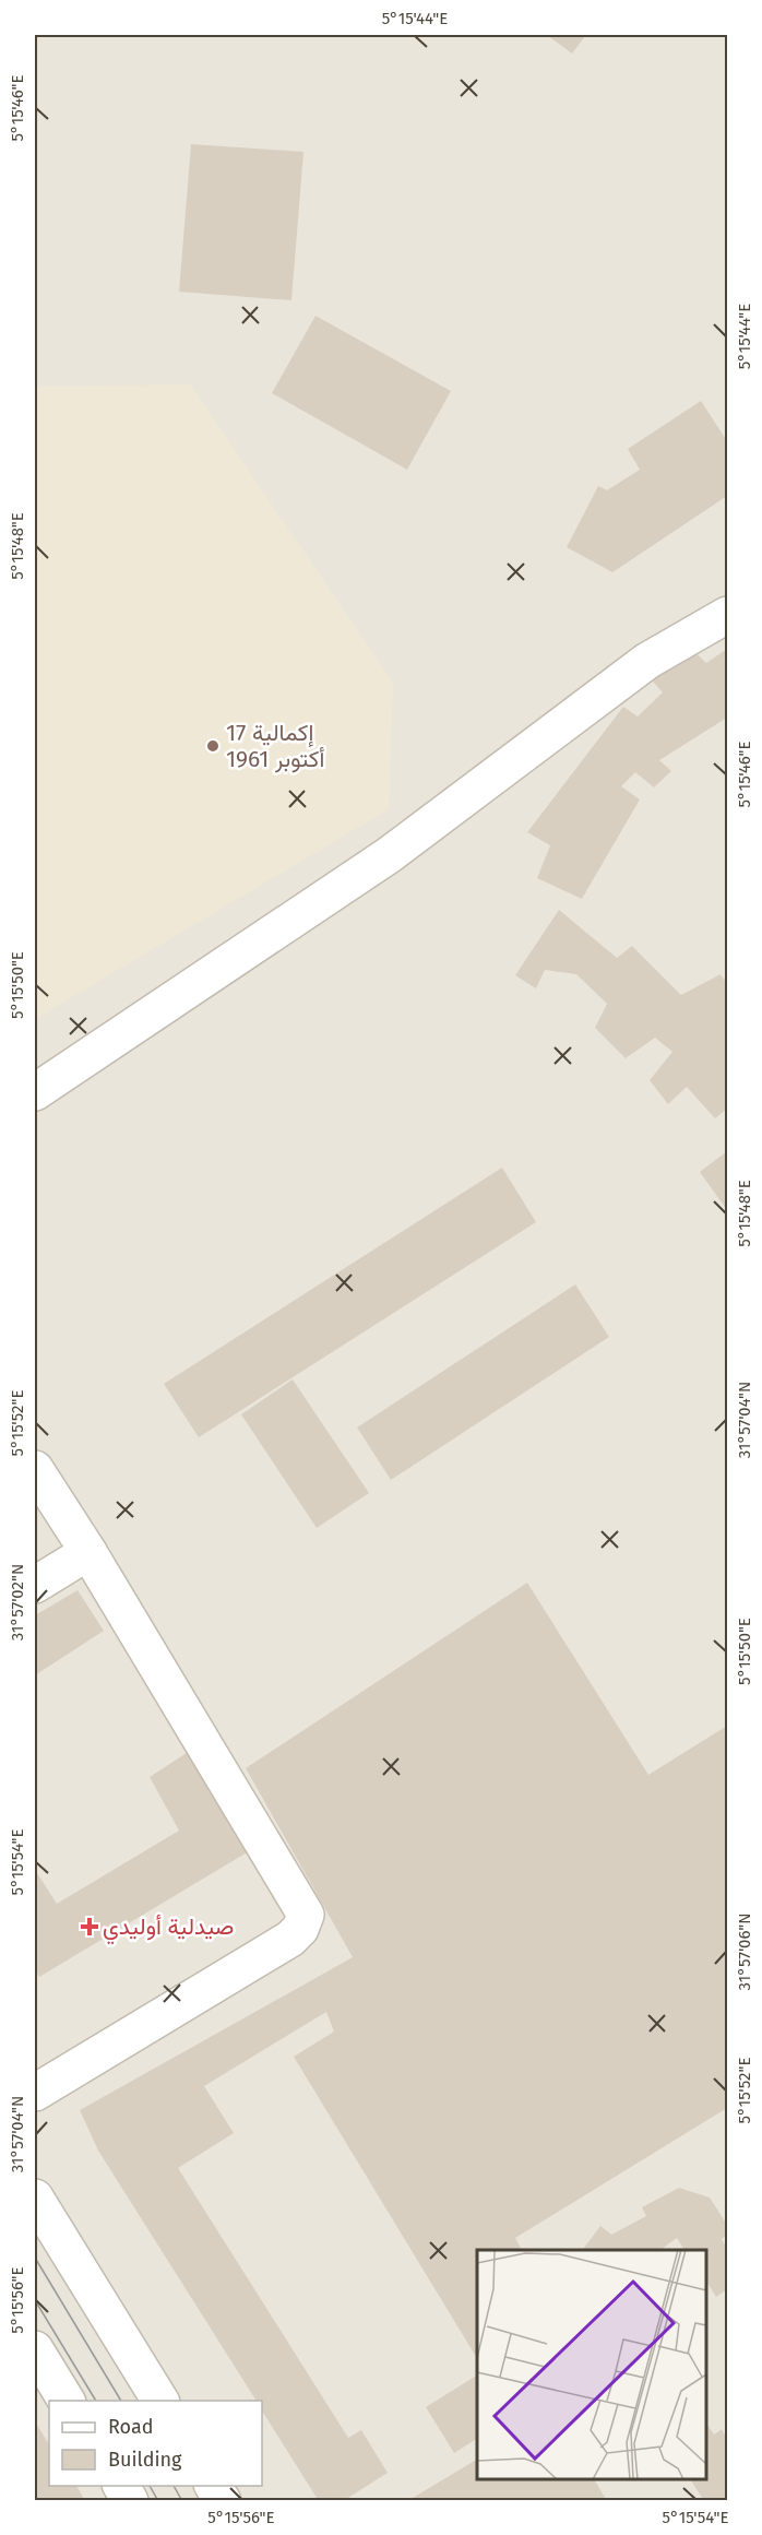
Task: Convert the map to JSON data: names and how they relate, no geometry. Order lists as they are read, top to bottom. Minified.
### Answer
{"places":{"other":["إكمالية 17 أكتوبر 1961"],"health":["صيدلية أوليدي"]},"legend":["Road","Building"],"coordinates":["5°15'44\"E","5°15'46\"E","5°15'48\"E","5°15'50\"E","31°57'04\"N","5°15'52\"E","31°57'02\"N","5°15'54\"E","31°57'06\"N","5°15'56\"E"]}
